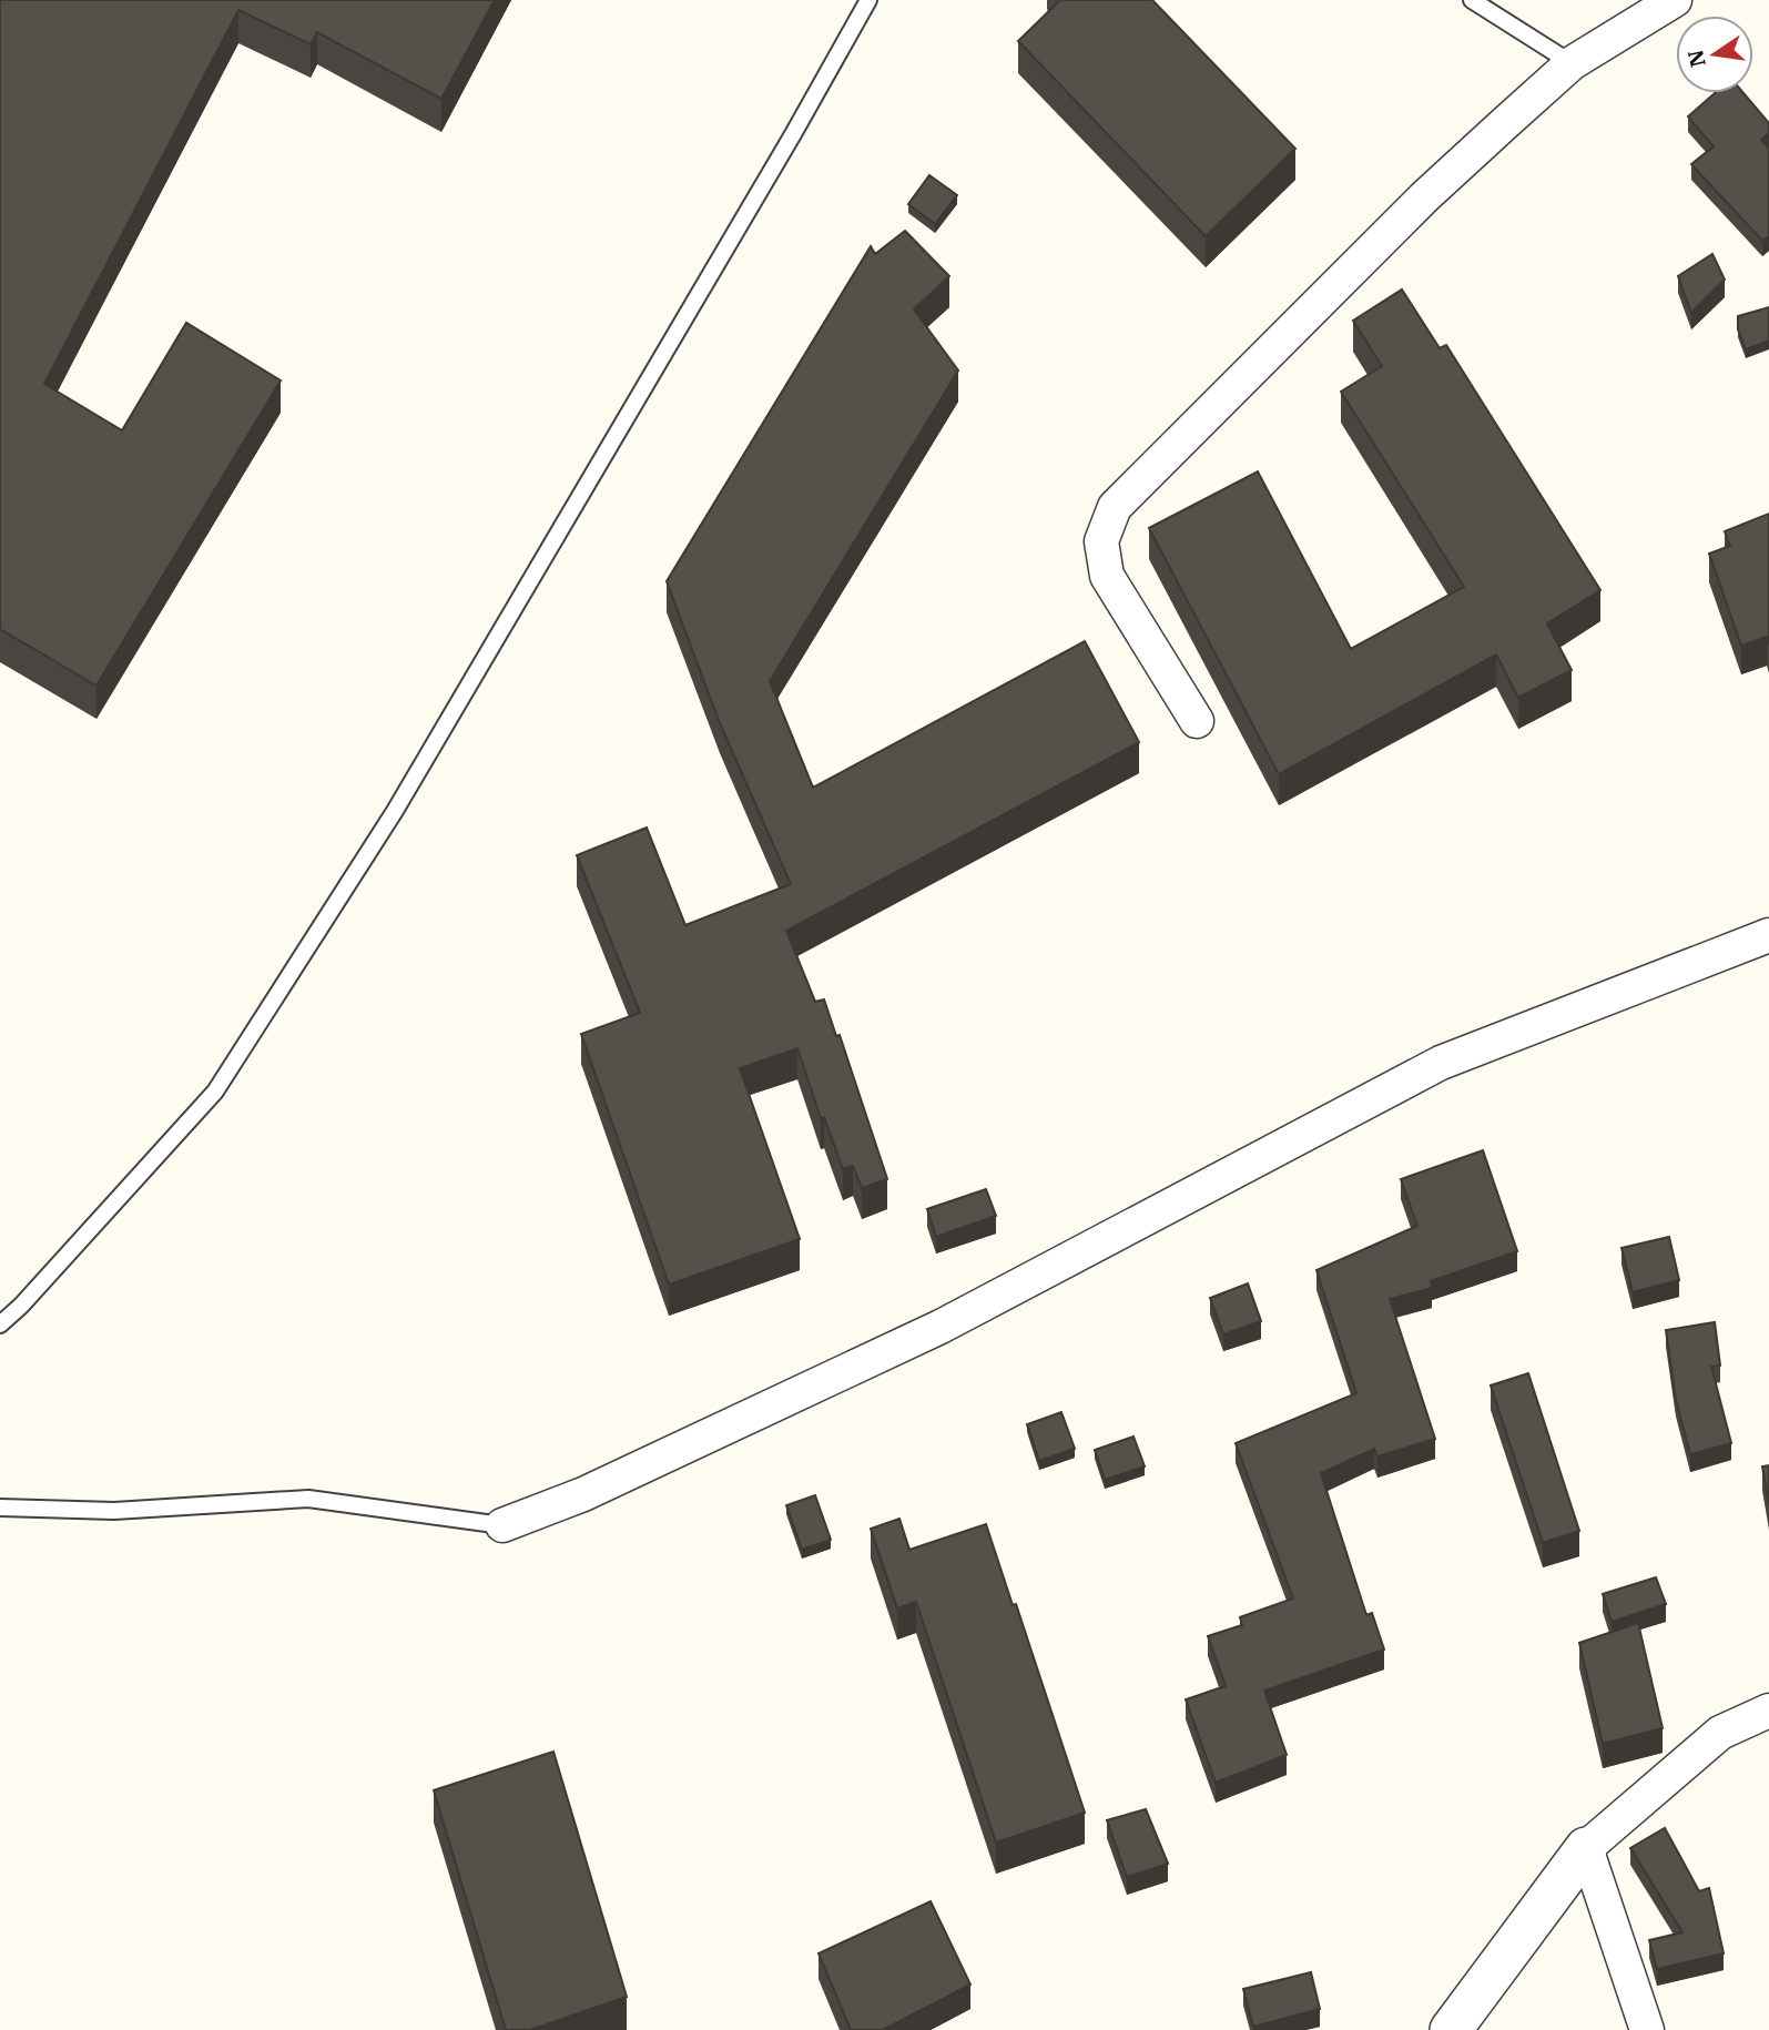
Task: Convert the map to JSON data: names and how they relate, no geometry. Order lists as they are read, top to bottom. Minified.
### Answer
{"north":"left"}
